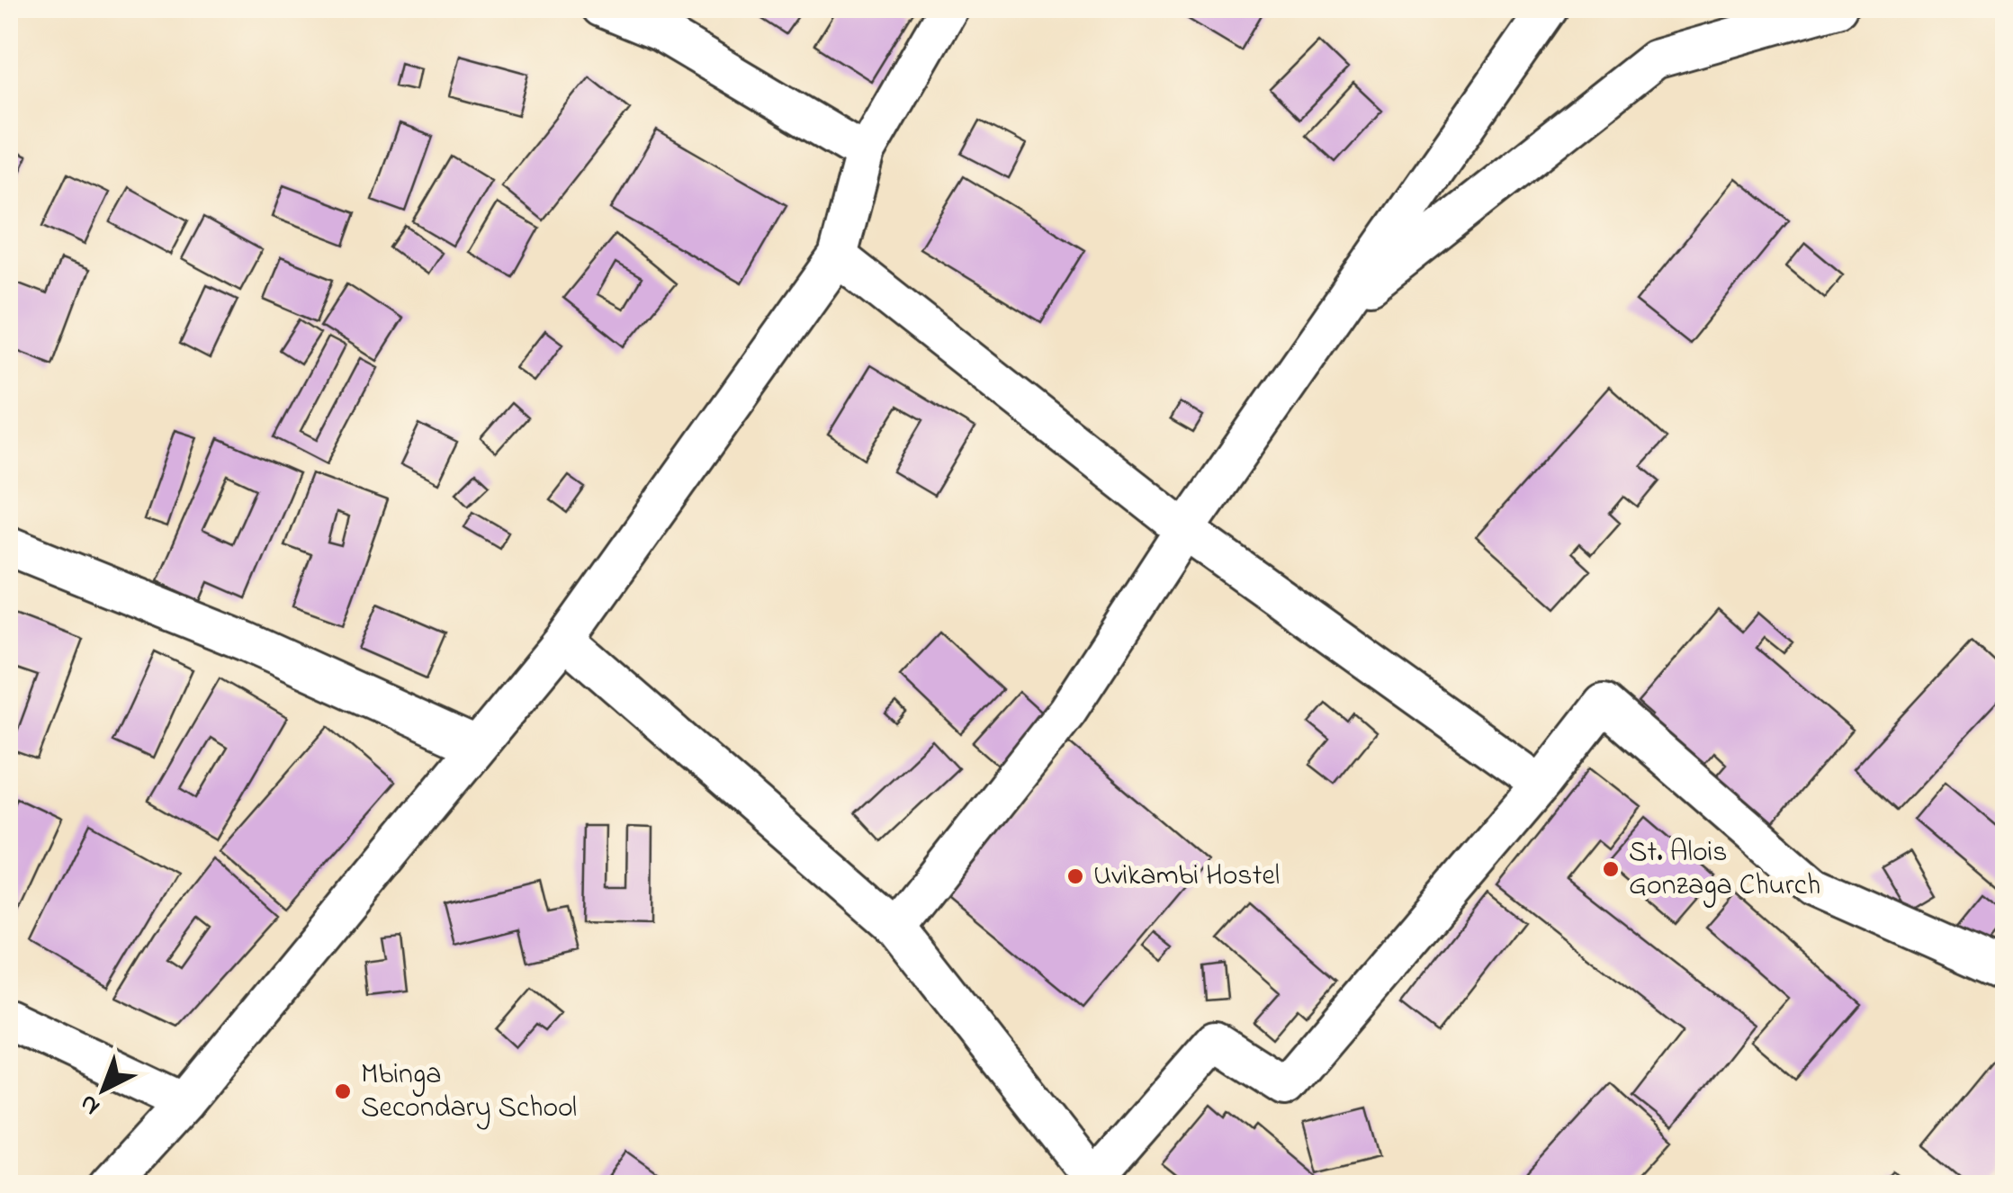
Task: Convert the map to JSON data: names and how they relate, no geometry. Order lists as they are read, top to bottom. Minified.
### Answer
{"places":["St. Alois Gonzaga Church","Uvikambi Hostel","Mbinga Secondary School"],"north":"bottom left"}
